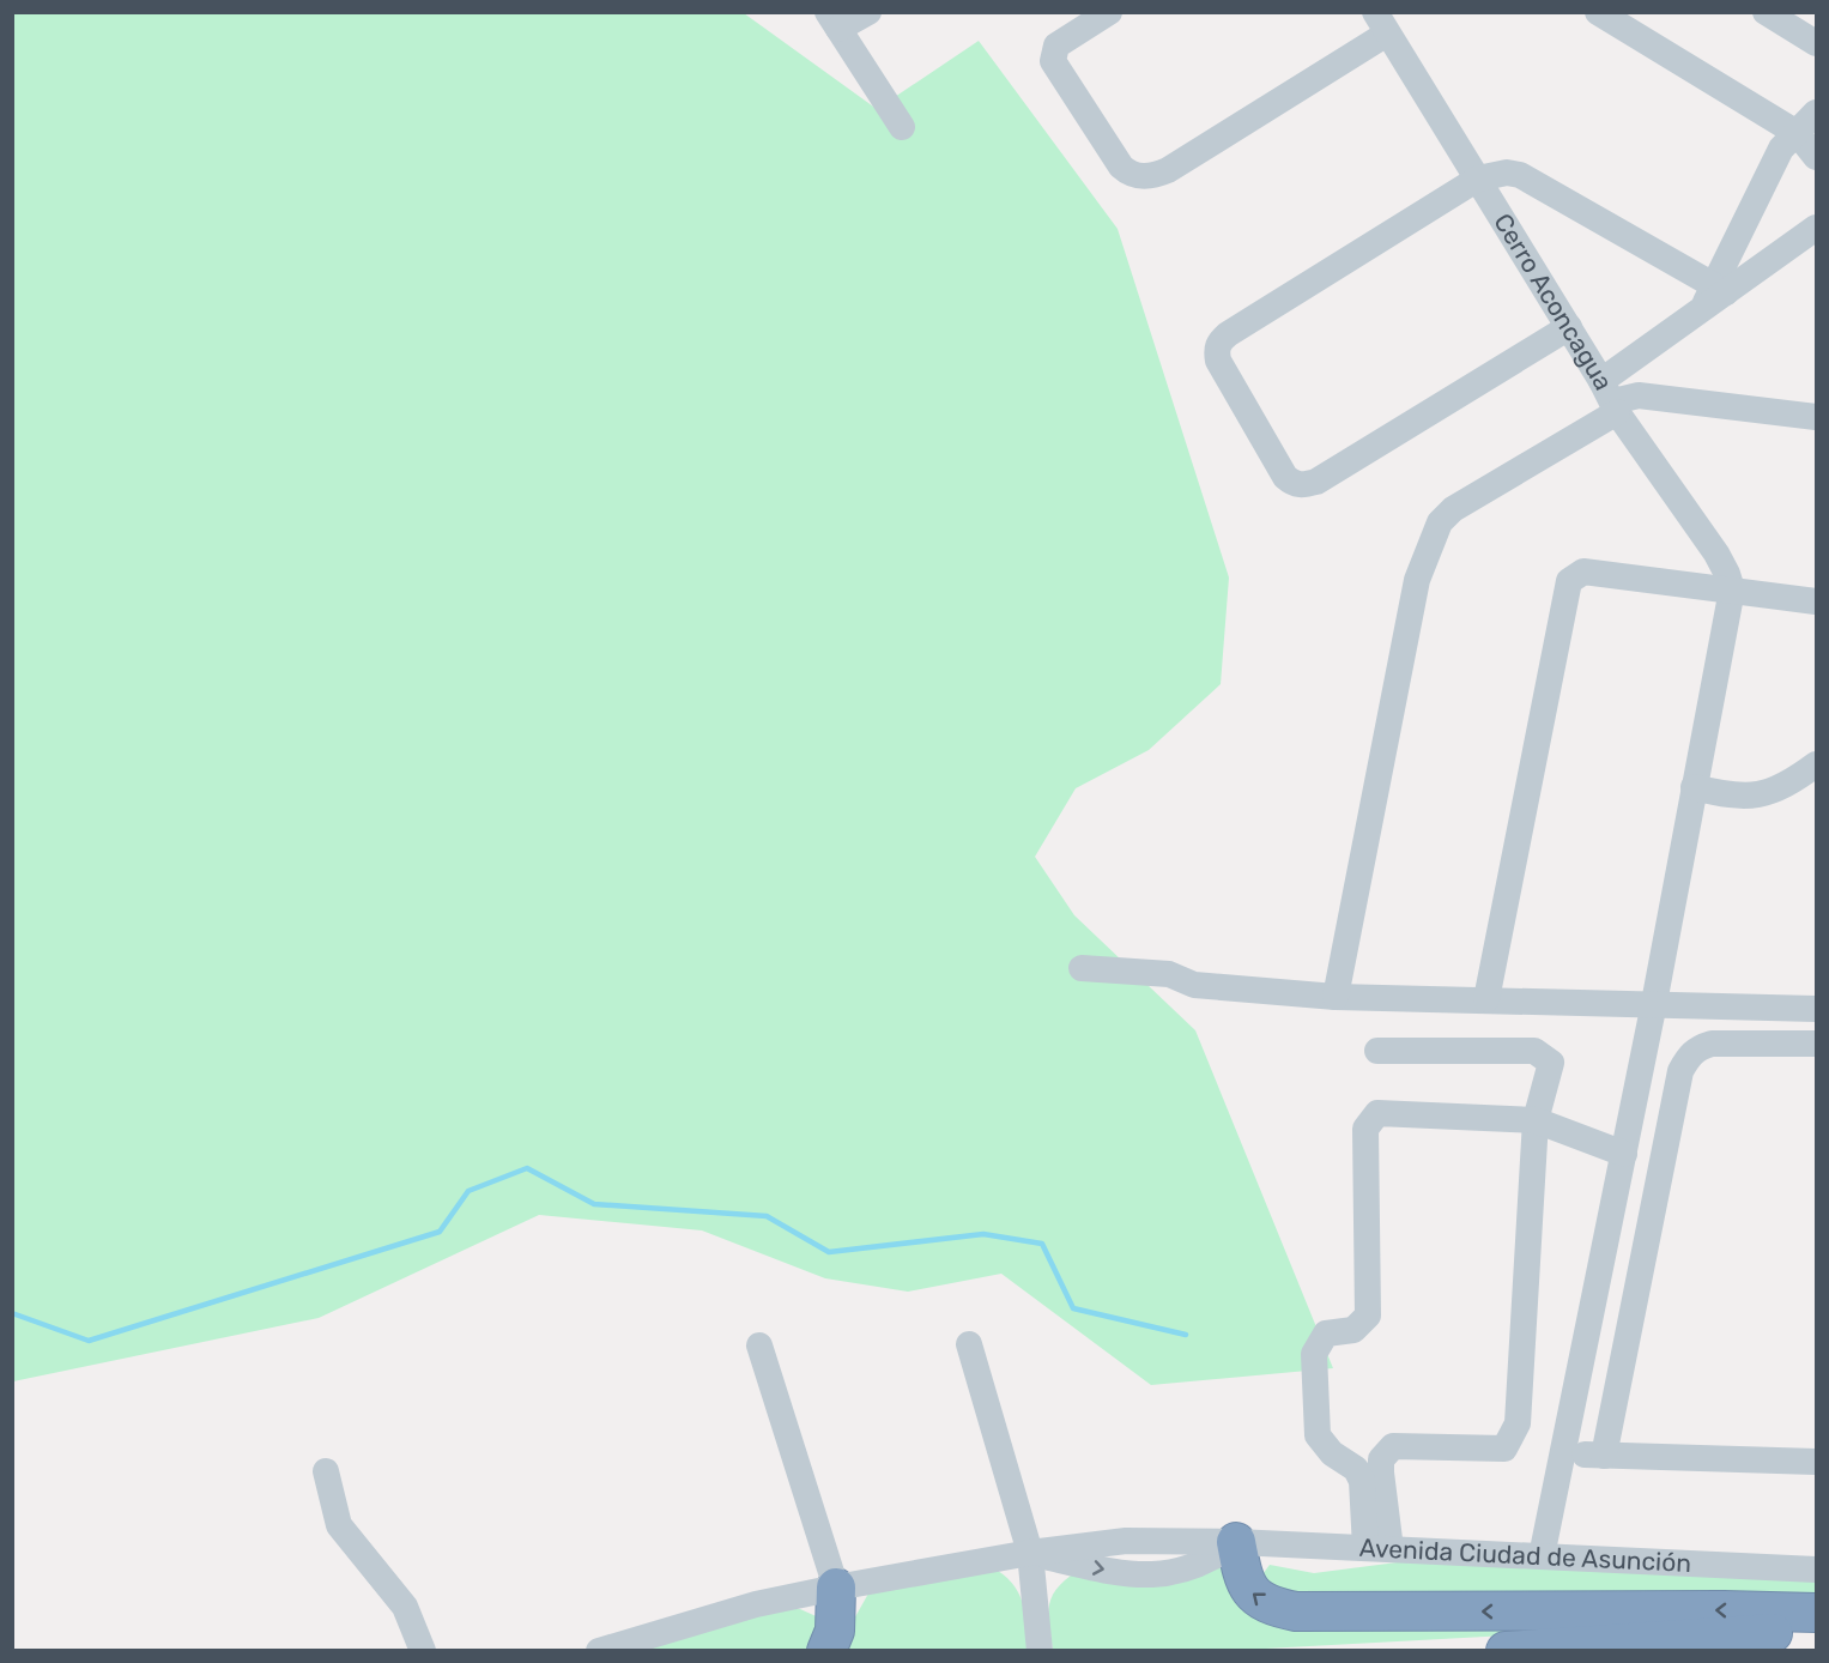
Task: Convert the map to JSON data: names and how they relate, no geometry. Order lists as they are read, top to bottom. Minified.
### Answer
{"streets":{"street":["Cerro Aconcagua","Avenida Ciudad de Asunción"]}}
